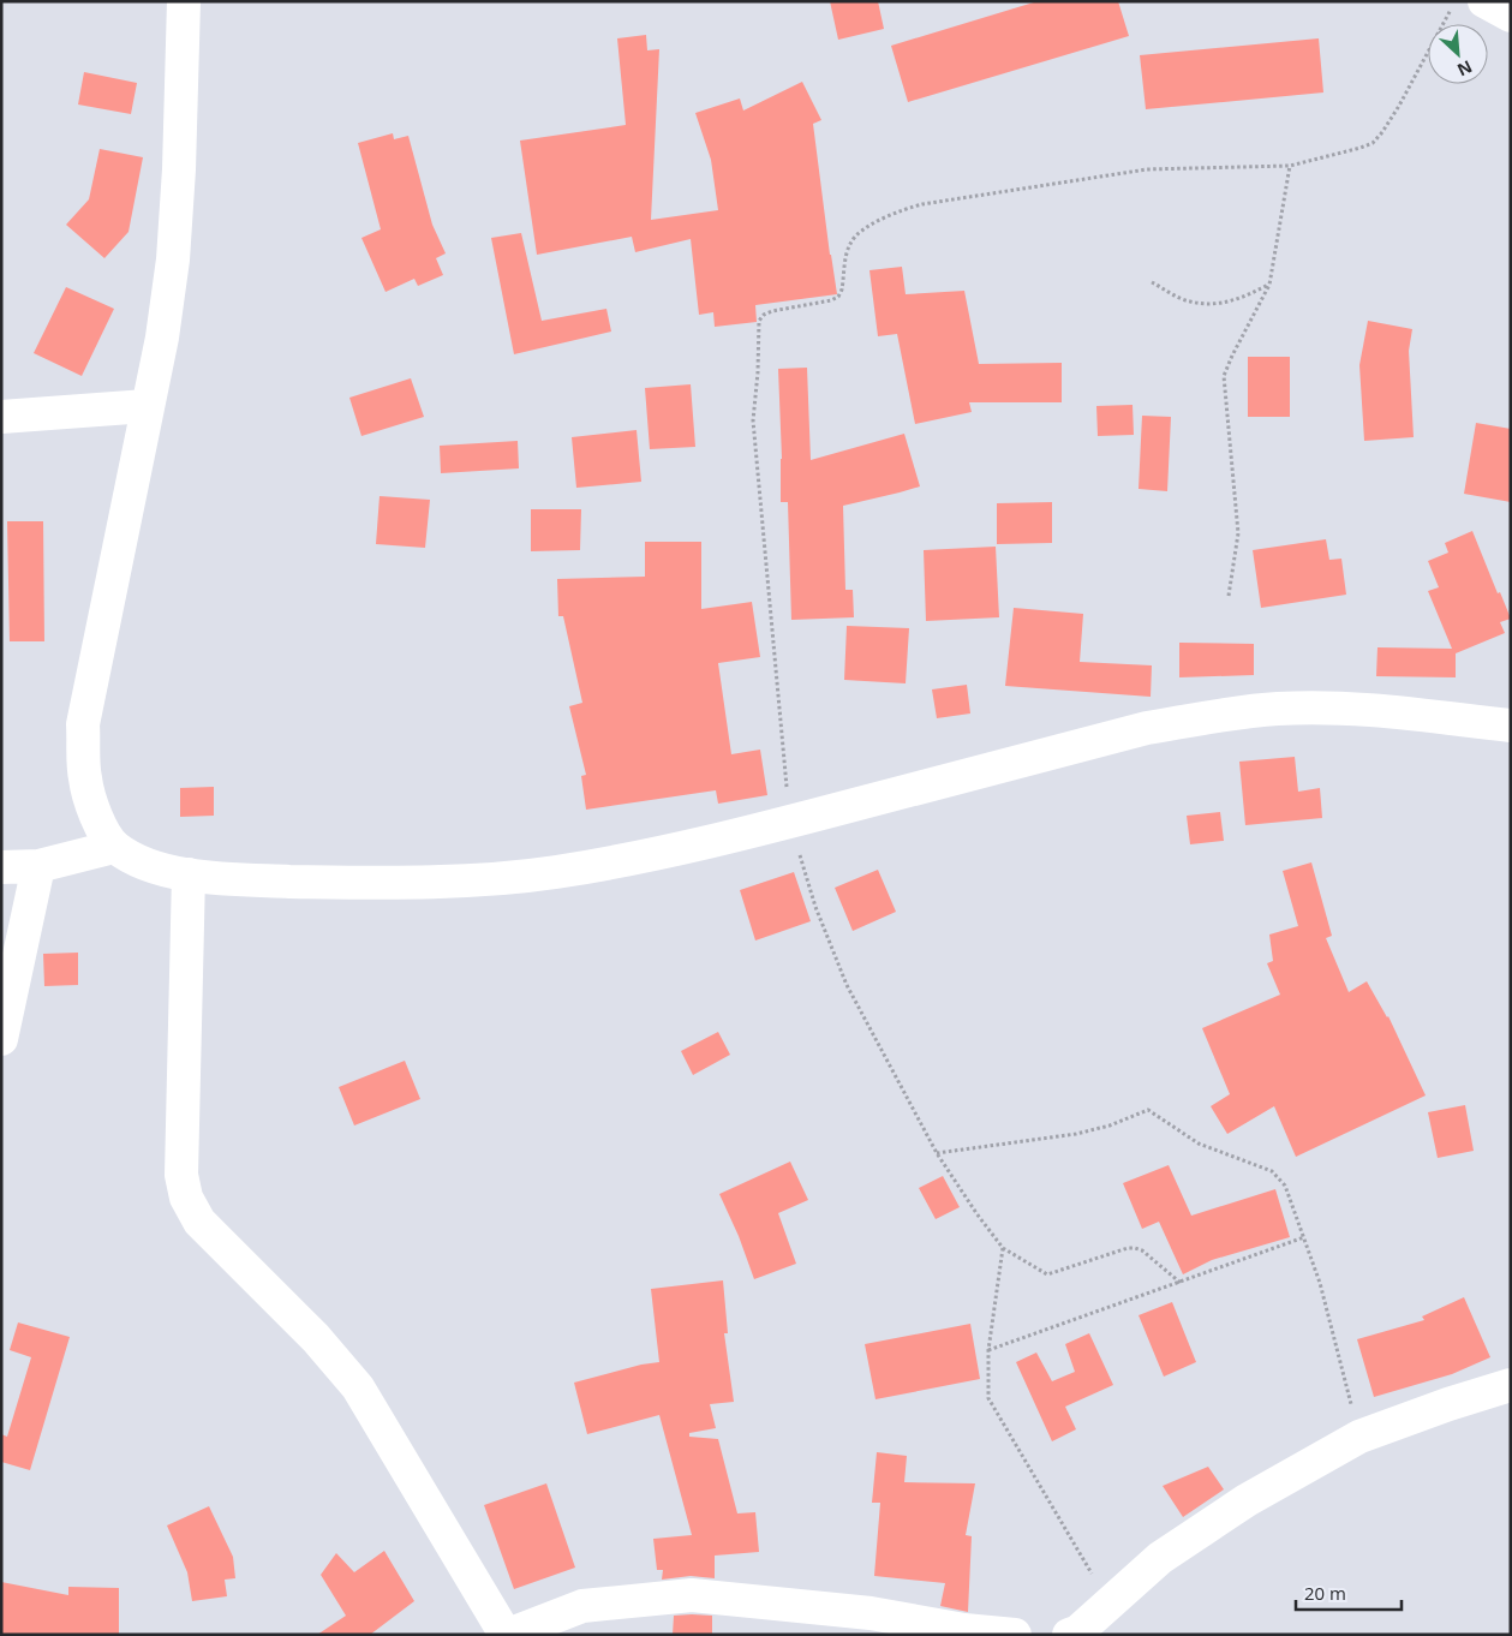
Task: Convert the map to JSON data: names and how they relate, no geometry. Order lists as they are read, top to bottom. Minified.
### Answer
{"scale_bar":"20 m","north":"bottom right"}
